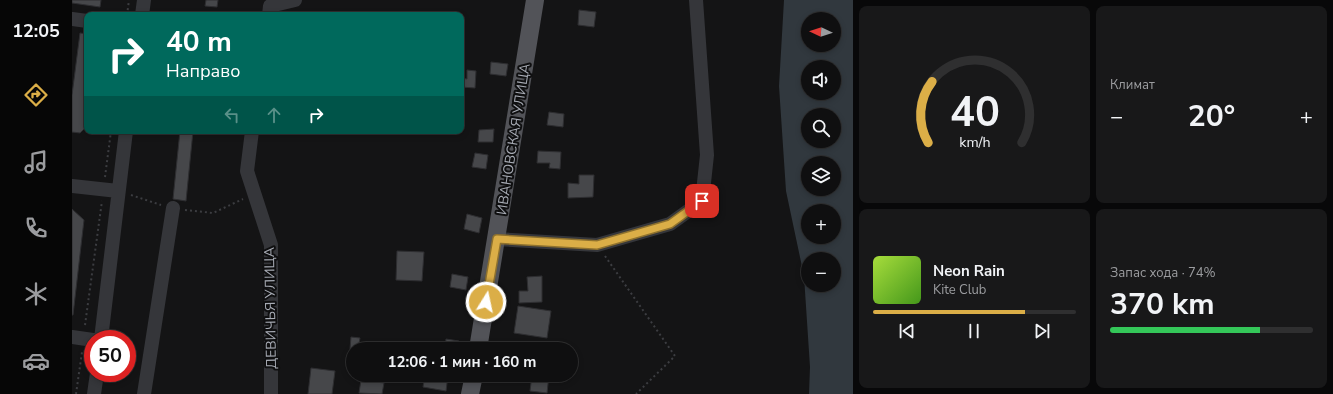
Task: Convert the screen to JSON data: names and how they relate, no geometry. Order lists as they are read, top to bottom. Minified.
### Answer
{"streets":{"main road":["ИВАНОВСКАЯ УЛИЦА"],"street":["ДЕВИЧЬЯ УЛИЦА"]},"north":"left","page":{"tabs":"12:05","tile":["Климат",["Запас хода · 74%","370 km"]],"map_buttons":["+","−"],"turn":["40 m","Направо"],"heat":["−","20°","+"],"song":["Neon Rain","Kite Club"],"limit":"50","trip":"12:06 · 1 мин · 160 m","gauge":["40","km/h"]}}
